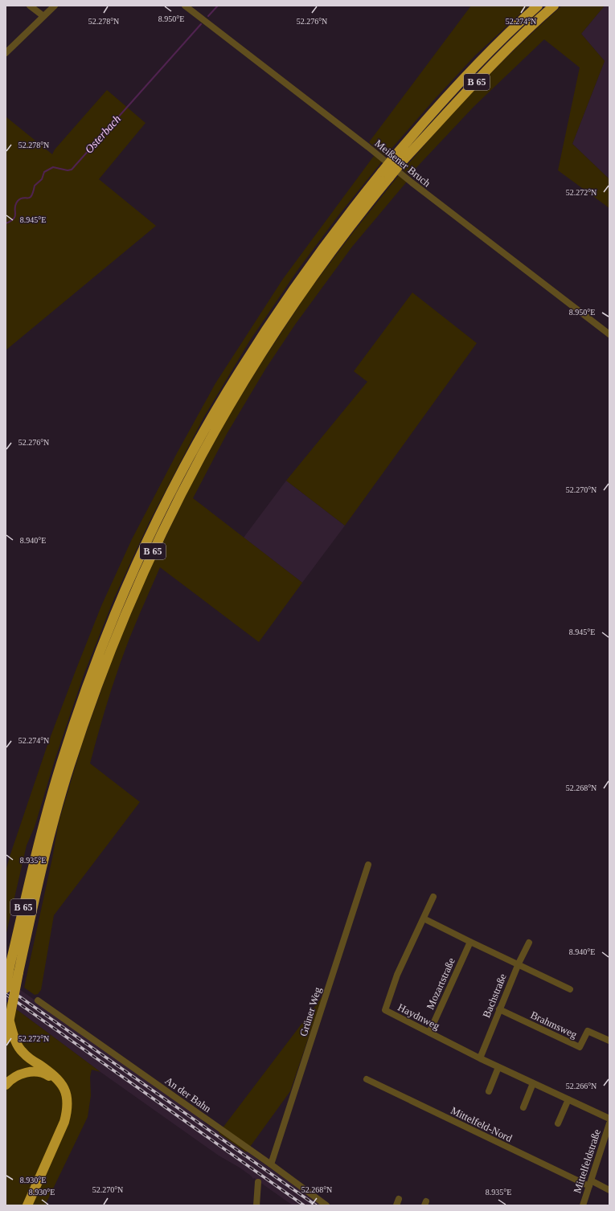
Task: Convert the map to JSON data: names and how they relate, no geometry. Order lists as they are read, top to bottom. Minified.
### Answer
{"streets":{"highway":["B 65"],"street":["Meißener Bruch","Mozartstraße","Bachstraße","Grüner Weg","Haydnweg","Brahmsweg","An der Bahn","Mittelfeld-Nord","Mittelfeldstraße"]},"crossings":[["Mozartstraße","Haydnweg"],["Bachstraße","Haydnweg"],["Bachstraße","Brahmsweg"],["Grüner Weg","An der Bahn"],["Mittelfeld-Nord","Mittelfeldstraße"]],"water":["Osterbach"],"coordinates":["8.950°E","52.278°N","52.276°N","52.274°N","52.272°N","8.945°E","52.270°N","8.940°E","52.268°N","8.935°E","52.266°N","8.930°E"]}
